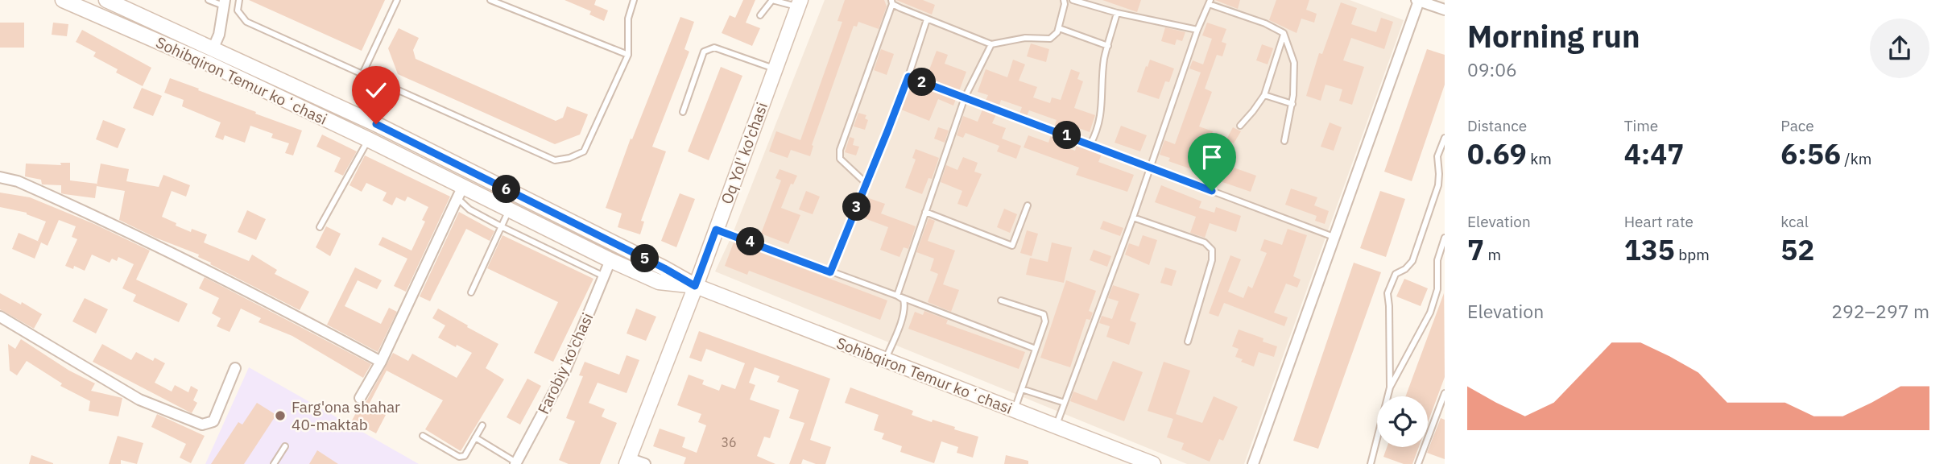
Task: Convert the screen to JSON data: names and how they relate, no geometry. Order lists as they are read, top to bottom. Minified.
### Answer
{"streets":{"main road":["Sohibqiron Temur koʻchasi","Oq Yol' ko'chasi"],"street":["Farobiy ko'chasi"]},"crossings":[["Sohibqiron Temur koʻchasi","Oq Yol' ko'chasi"],["Sohibqiron Temur koʻchasi","Farobiy ko'chasi"]],"places":["Farg'ona shahar 40-maktab"],"house_numbers":["36"],"page":{"heading":["Morning run","09:06"],"pins":["2","1","6","3","4","5"],"stats":[["Distance","0.69 km"],["Time","4:47"],["Pace","6:56 /km"],["Elevation","7 m"],["Heart rate","135 bpm"],["kcal","52"]],"chart":["Elevation","292–297 m"]}}
